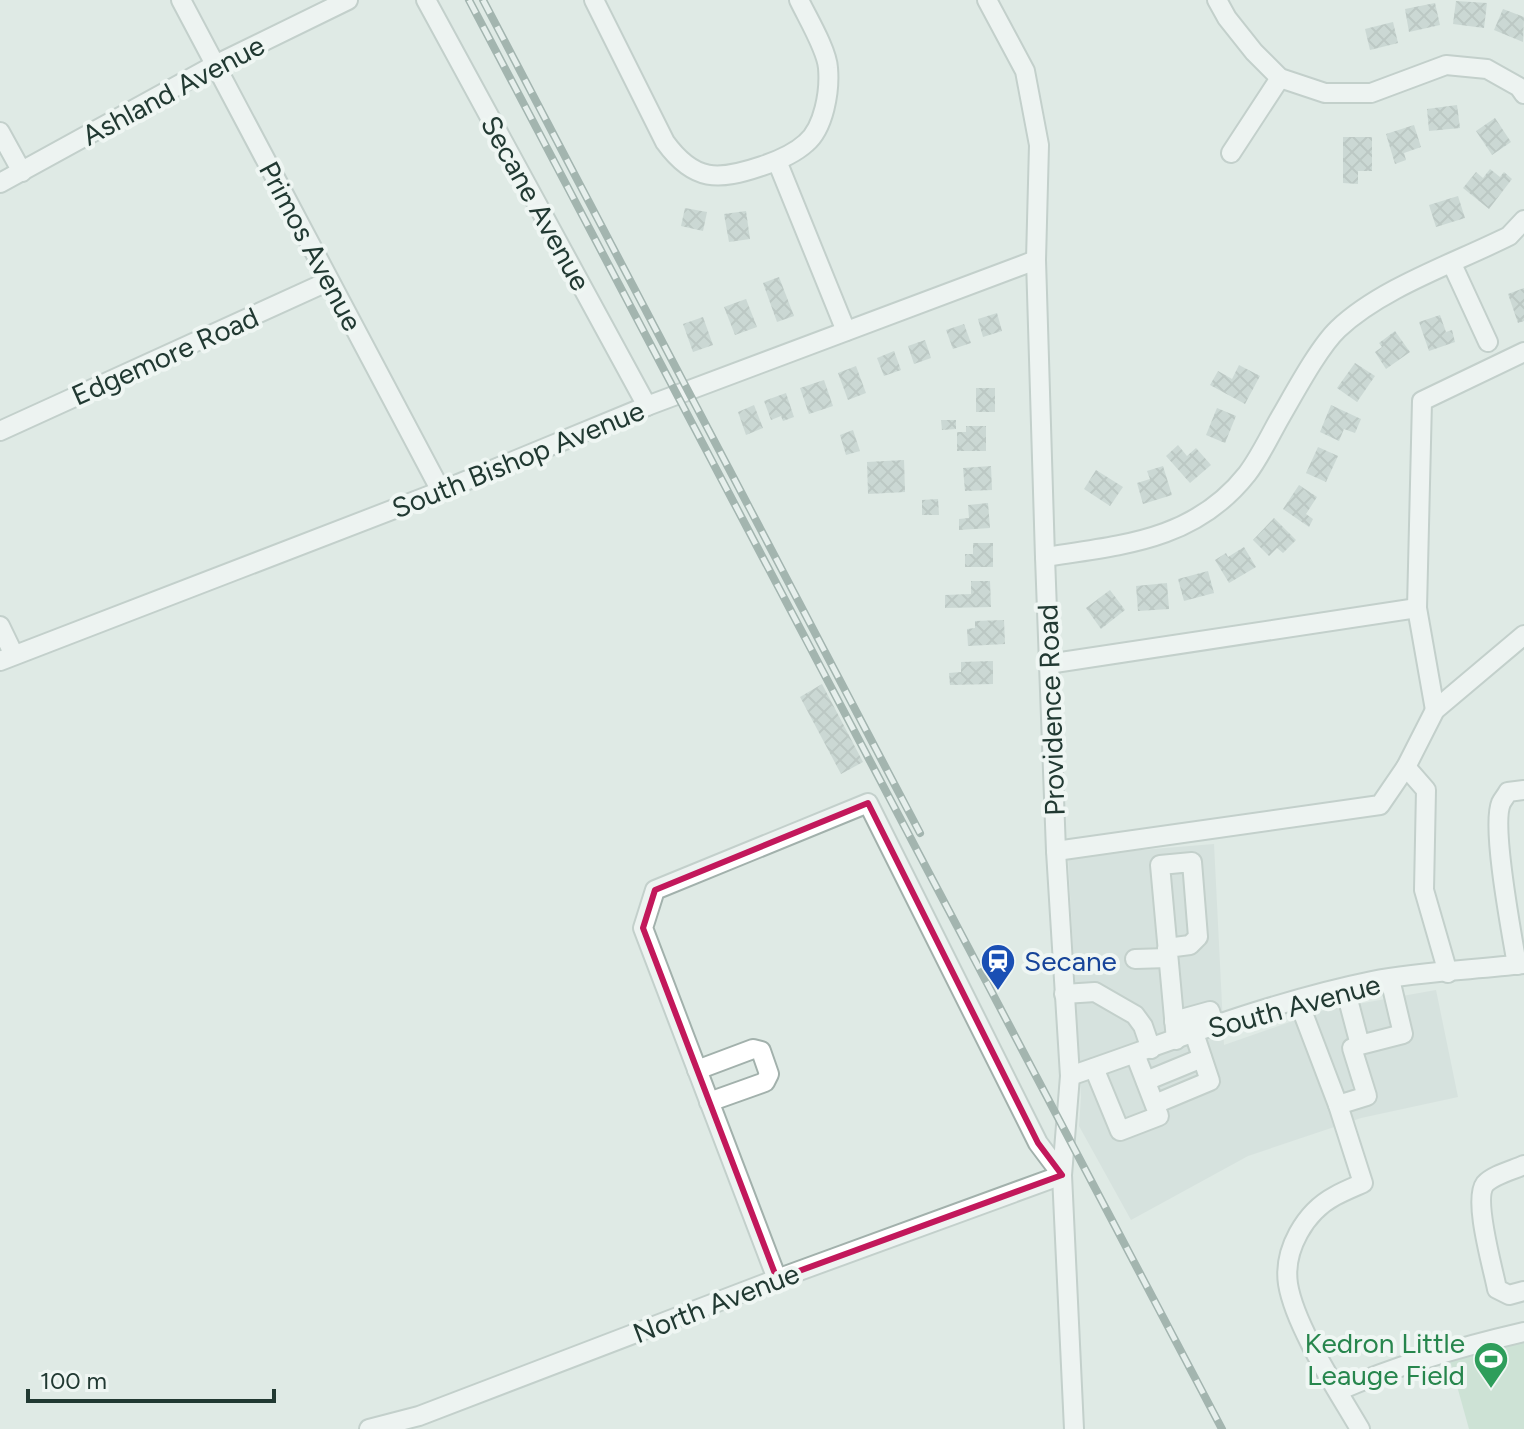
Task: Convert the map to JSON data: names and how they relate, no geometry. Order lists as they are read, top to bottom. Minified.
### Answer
{"streets":{"street":["Ashland Avenue","Secane Avenue","Primos Avenue","Edgemore Road","South Bishop Avenue","Providence Road","South Avenue","North Avenue"]},"crossings":[["Ashland Avenue","Primos Avenue"],["Secane Avenue","South Bishop Avenue"],["Primos Avenue","Edgemore Road"],["Primos Avenue","South Bishop Avenue"],["South Bishop Avenue","Providence Road"],["Providence Road","South Avenue"],["Providence Road","North Avenue"]],"places":{"station":["Secane"],"sports":["Kedron Little Leauge Field"]},"scale_bar":"100 m"}
